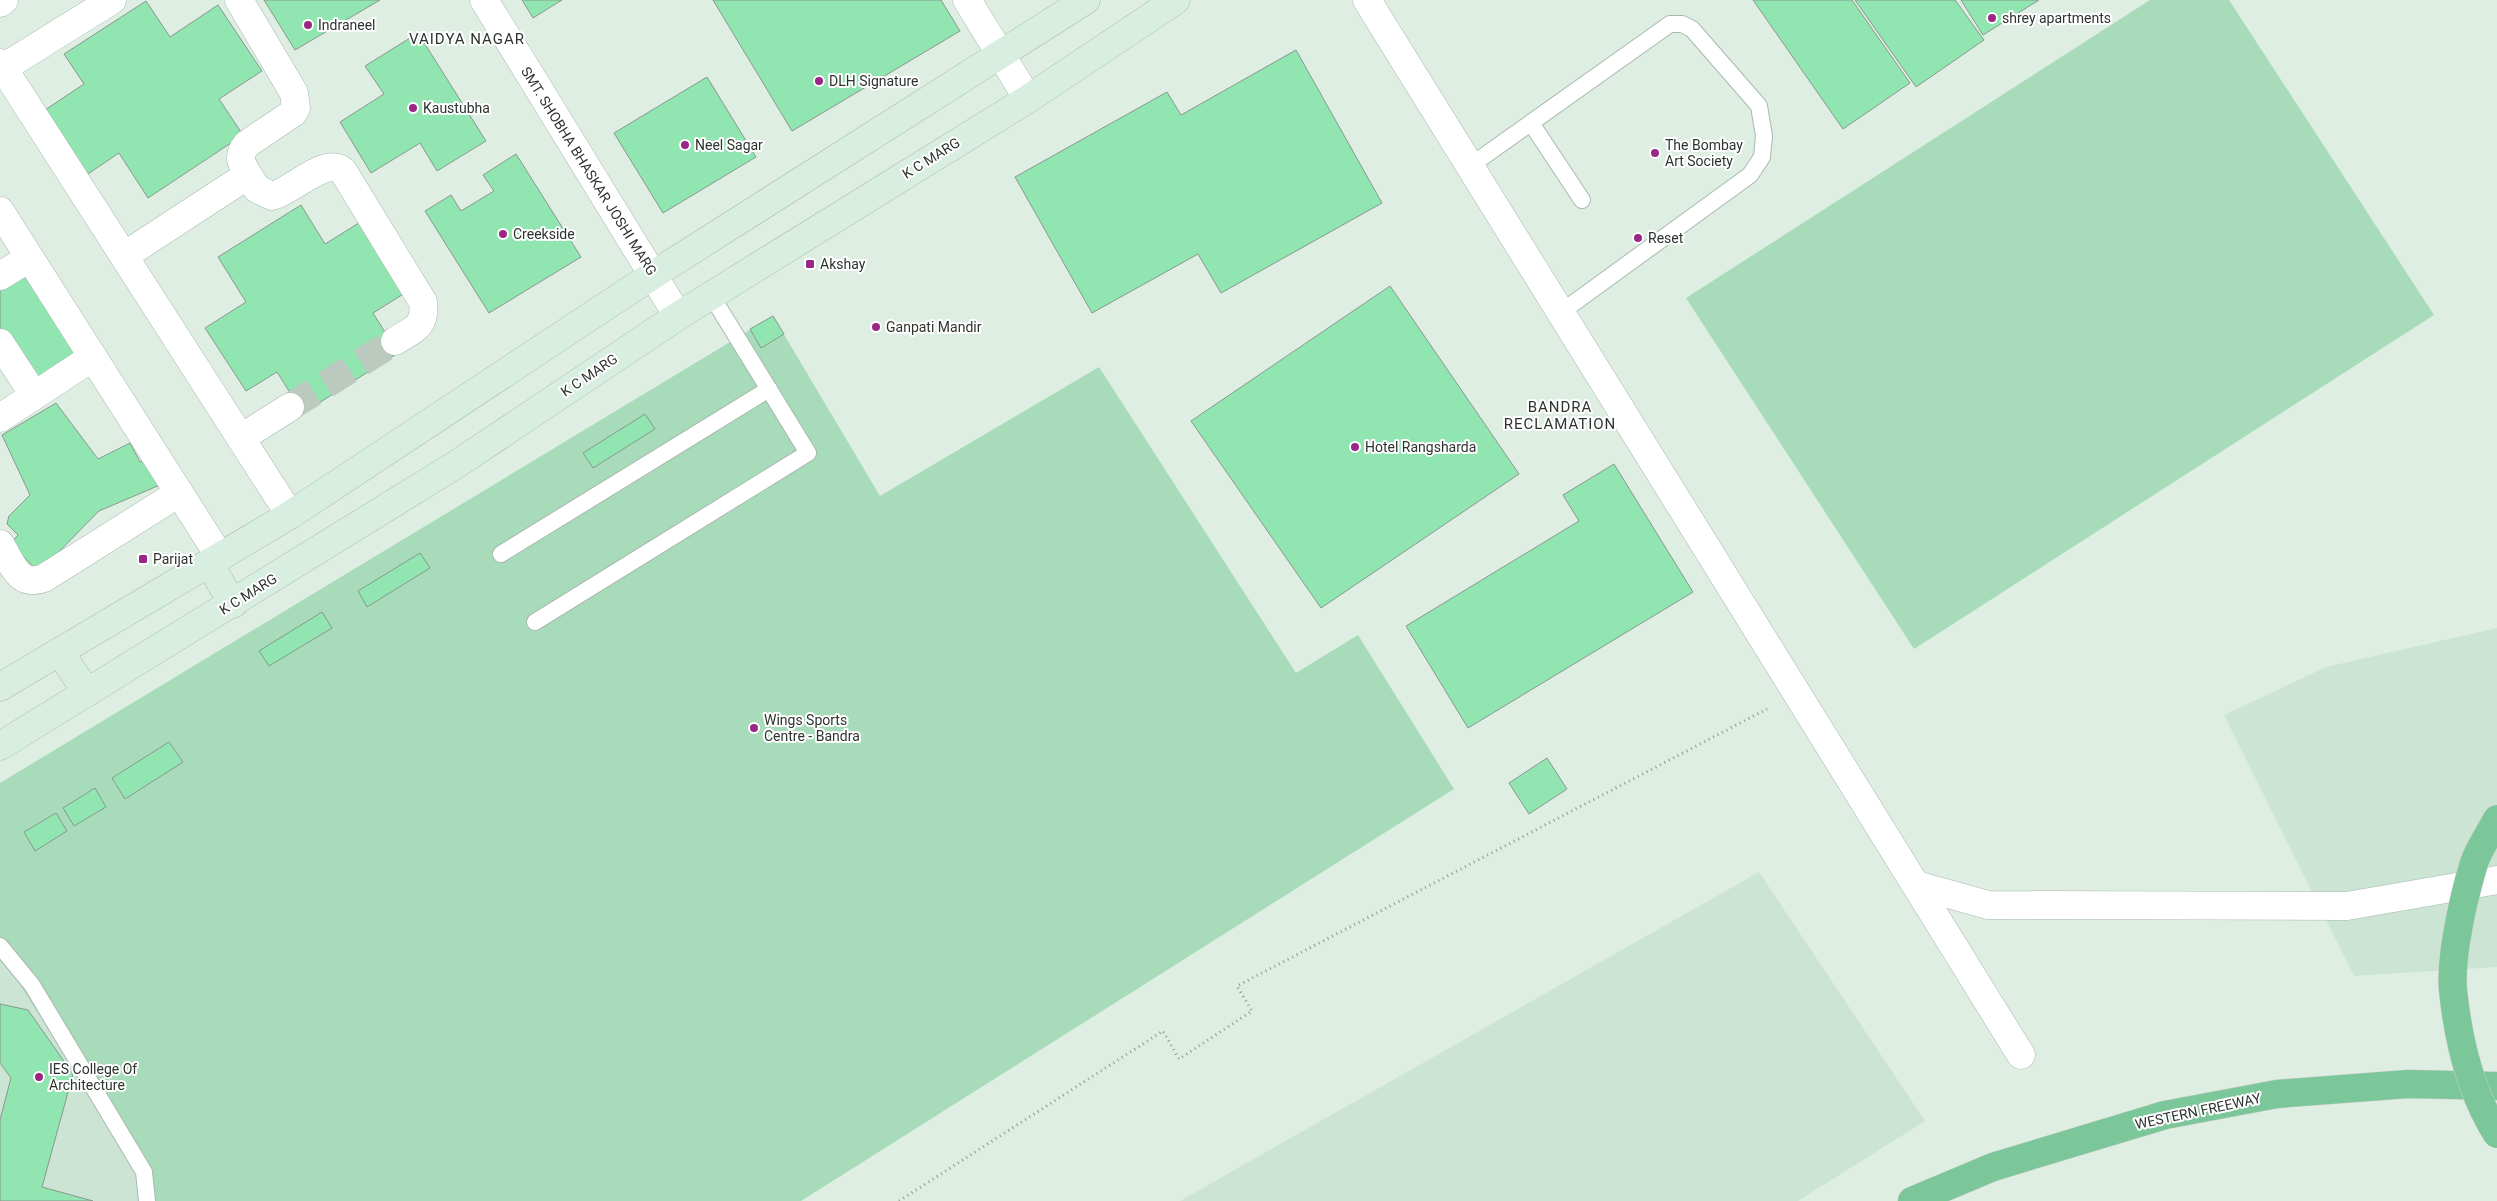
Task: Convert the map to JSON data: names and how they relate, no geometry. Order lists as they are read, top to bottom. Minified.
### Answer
{"streets":{"highway":["WESTERN FREEWAY"],"main road":["K C MARG"],"street":["SMT. SHOBHA BHASKAR JOSHI MARG"]},"crossings":[["K C MARG","SMT. SHOBHA BHASKAR JOSHI MARG"]],"districts":["VAIDYA NAGAR","BANDRA RECLAMATION"],"places":{"other":["shrey apartments","Indraneel","DLH Signature","Kaustubha","Neel Sagar","The Bombay Art Society","Creekside","Reset","Ganpati Mandir","Hotel Rangsharda","Wings Sports Centre - Bandra","IES College Of Architecture"],"transit":["Akshay","Parijat"]}}
